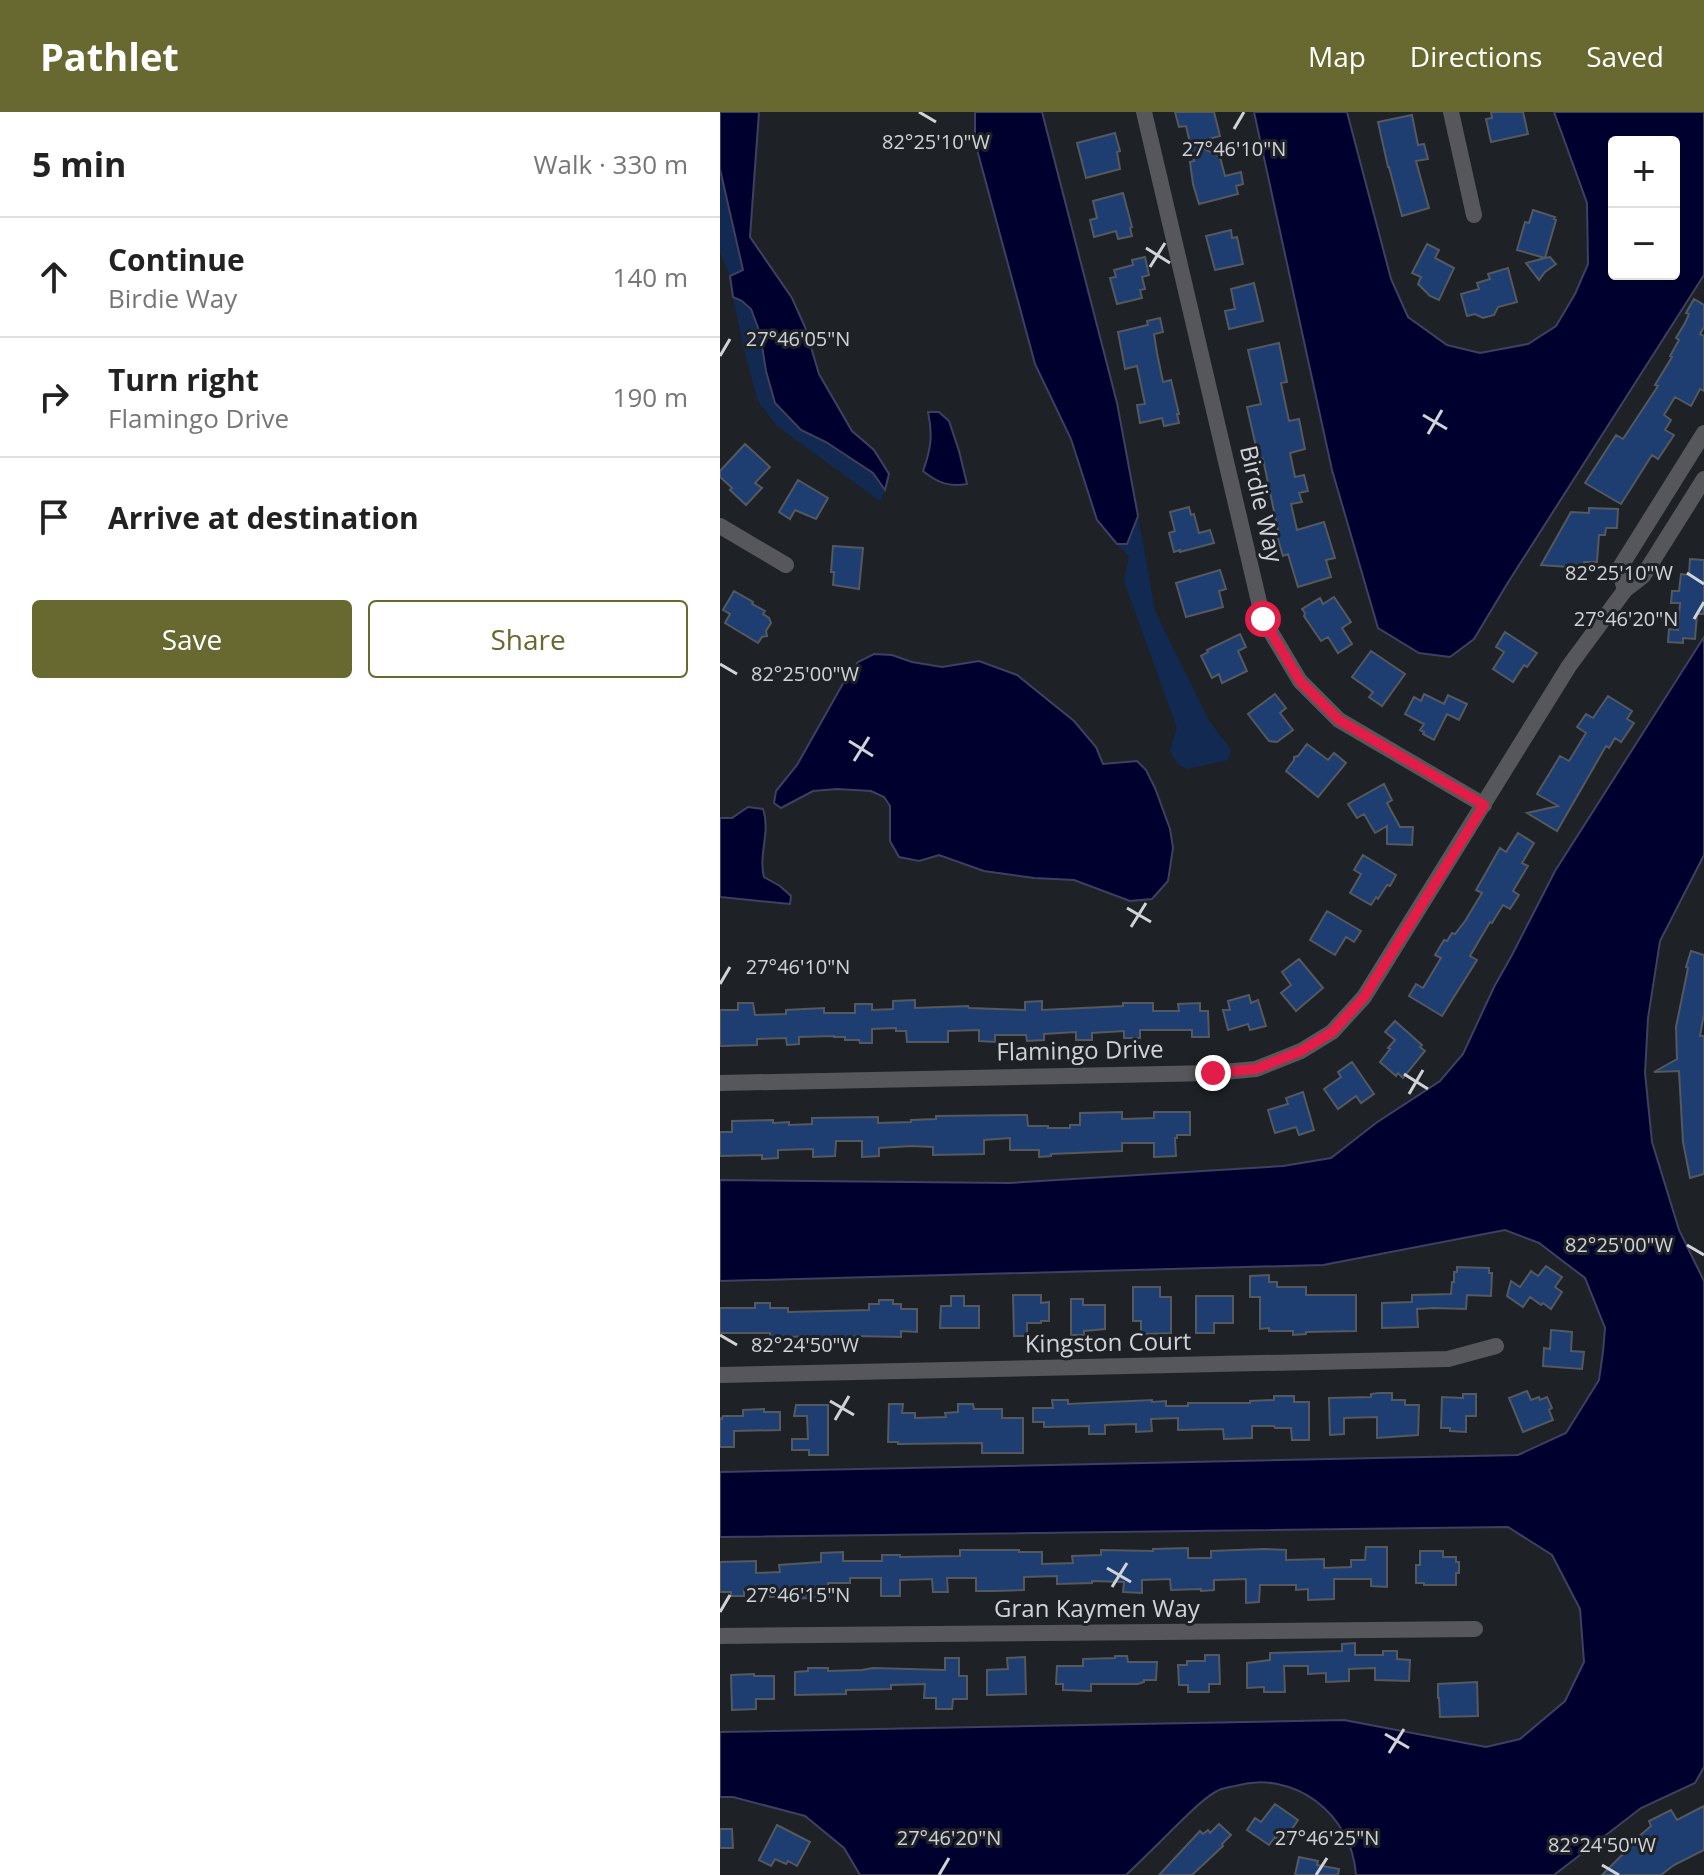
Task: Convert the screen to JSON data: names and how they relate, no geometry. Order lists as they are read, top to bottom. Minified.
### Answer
{"streets":{"street":["Birdie Way","Flamingo Drive","Kingston Court","Gran Kaymen Way"]},"crossings":[["Birdie Way","Flamingo Drive"]],"page":{"header":"Pathlet","nav":["Map","Directions","Saved"],"heading":["5 min","Walk · 330 m"],"map_buttons":["+","−"],"list":[["Continue","Birdie Way","140 m"],["Turn right","Flamingo Drive","190 m"],"Arrive at destination"],"buttons":["Save","Share"]},"coordinates":["82°25'10\"W","27°46'10\"N","27°46'05\"N","27°46'20\"N","82°25'00\"W","82°24'50\"W","27°46'15\"N","27°46'25\"N"]}
